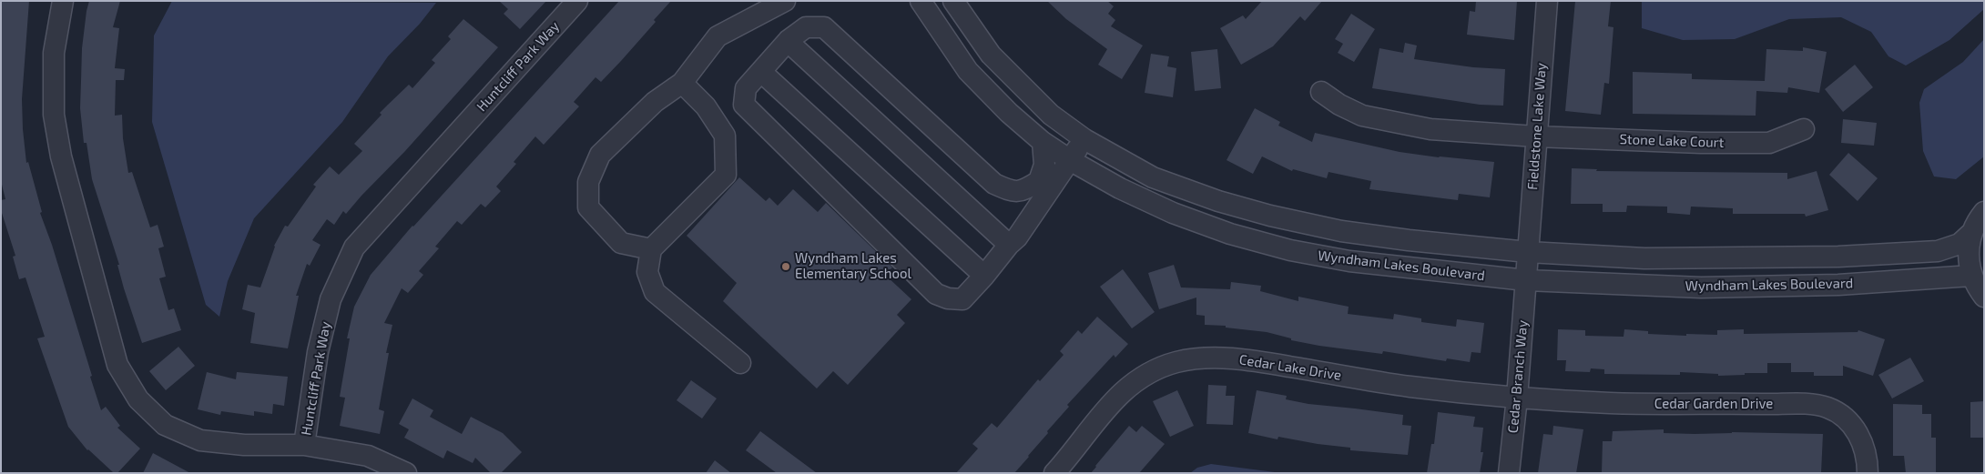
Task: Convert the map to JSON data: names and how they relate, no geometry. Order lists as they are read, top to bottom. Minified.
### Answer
{"streets":{"street":["Huntcliff Park Way","Fieldstone Lake Way","Stone Lake Court","Wyndham Lakes Boulevard","Cedar Lake Drive","Cedar Branch Way","Cedar Garden Drive"]},"crossings":[["Fieldstone Lake Way","Stone Lake Court"],["Fieldstone Lake Way","Wyndham Lakes Boulevard"],["Fieldstone Lake Way","Cedar Branch Way"],["Wyndham Lakes Boulevard","Cedar Branch Way"],["Cedar Lake Drive","Cedar Branch Way"],["Cedar Lake Drive","Cedar Garden Drive"],["Cedar Branch Way","Cedar Garden Drive"]],"places":["Wyndham Lakes Elementary School"]}
